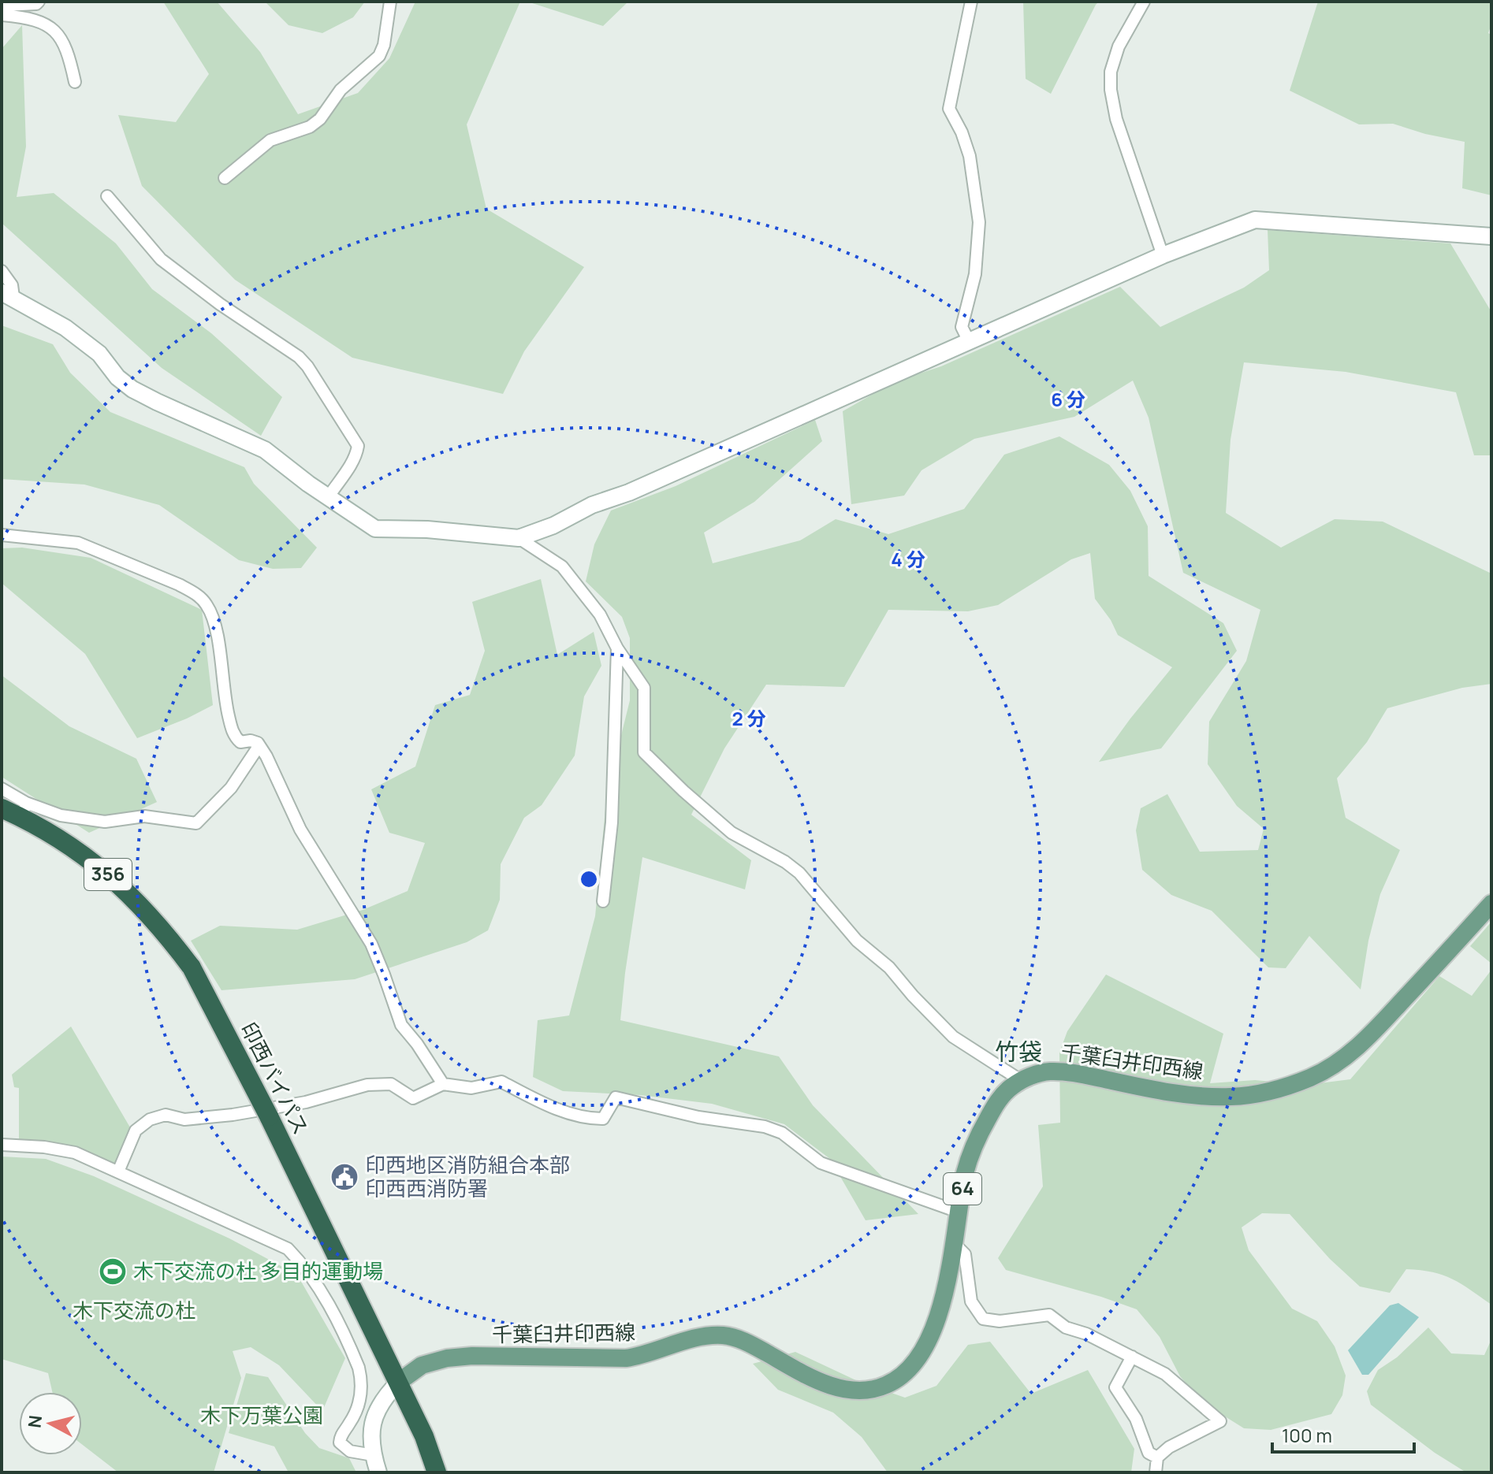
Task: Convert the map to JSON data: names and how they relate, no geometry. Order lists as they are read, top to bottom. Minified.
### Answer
{"streets":{"highway":["356","印西バイパス"],"main road":["千葉臼井印西線","64"]},"crossings":[["千葉臼井印西線","印西バイパス"]],"districts":["竹袋"],"parks":["木下交流の杜","木下万葉公園"],"places":{"public building":["印西地区消防組合本部 印西西消防署"],"sports":["木下交流の杜 多目的運動場"]},"scale_bar":"100 m","north":"left","rings":["6 分","4 分","2 分"]}
